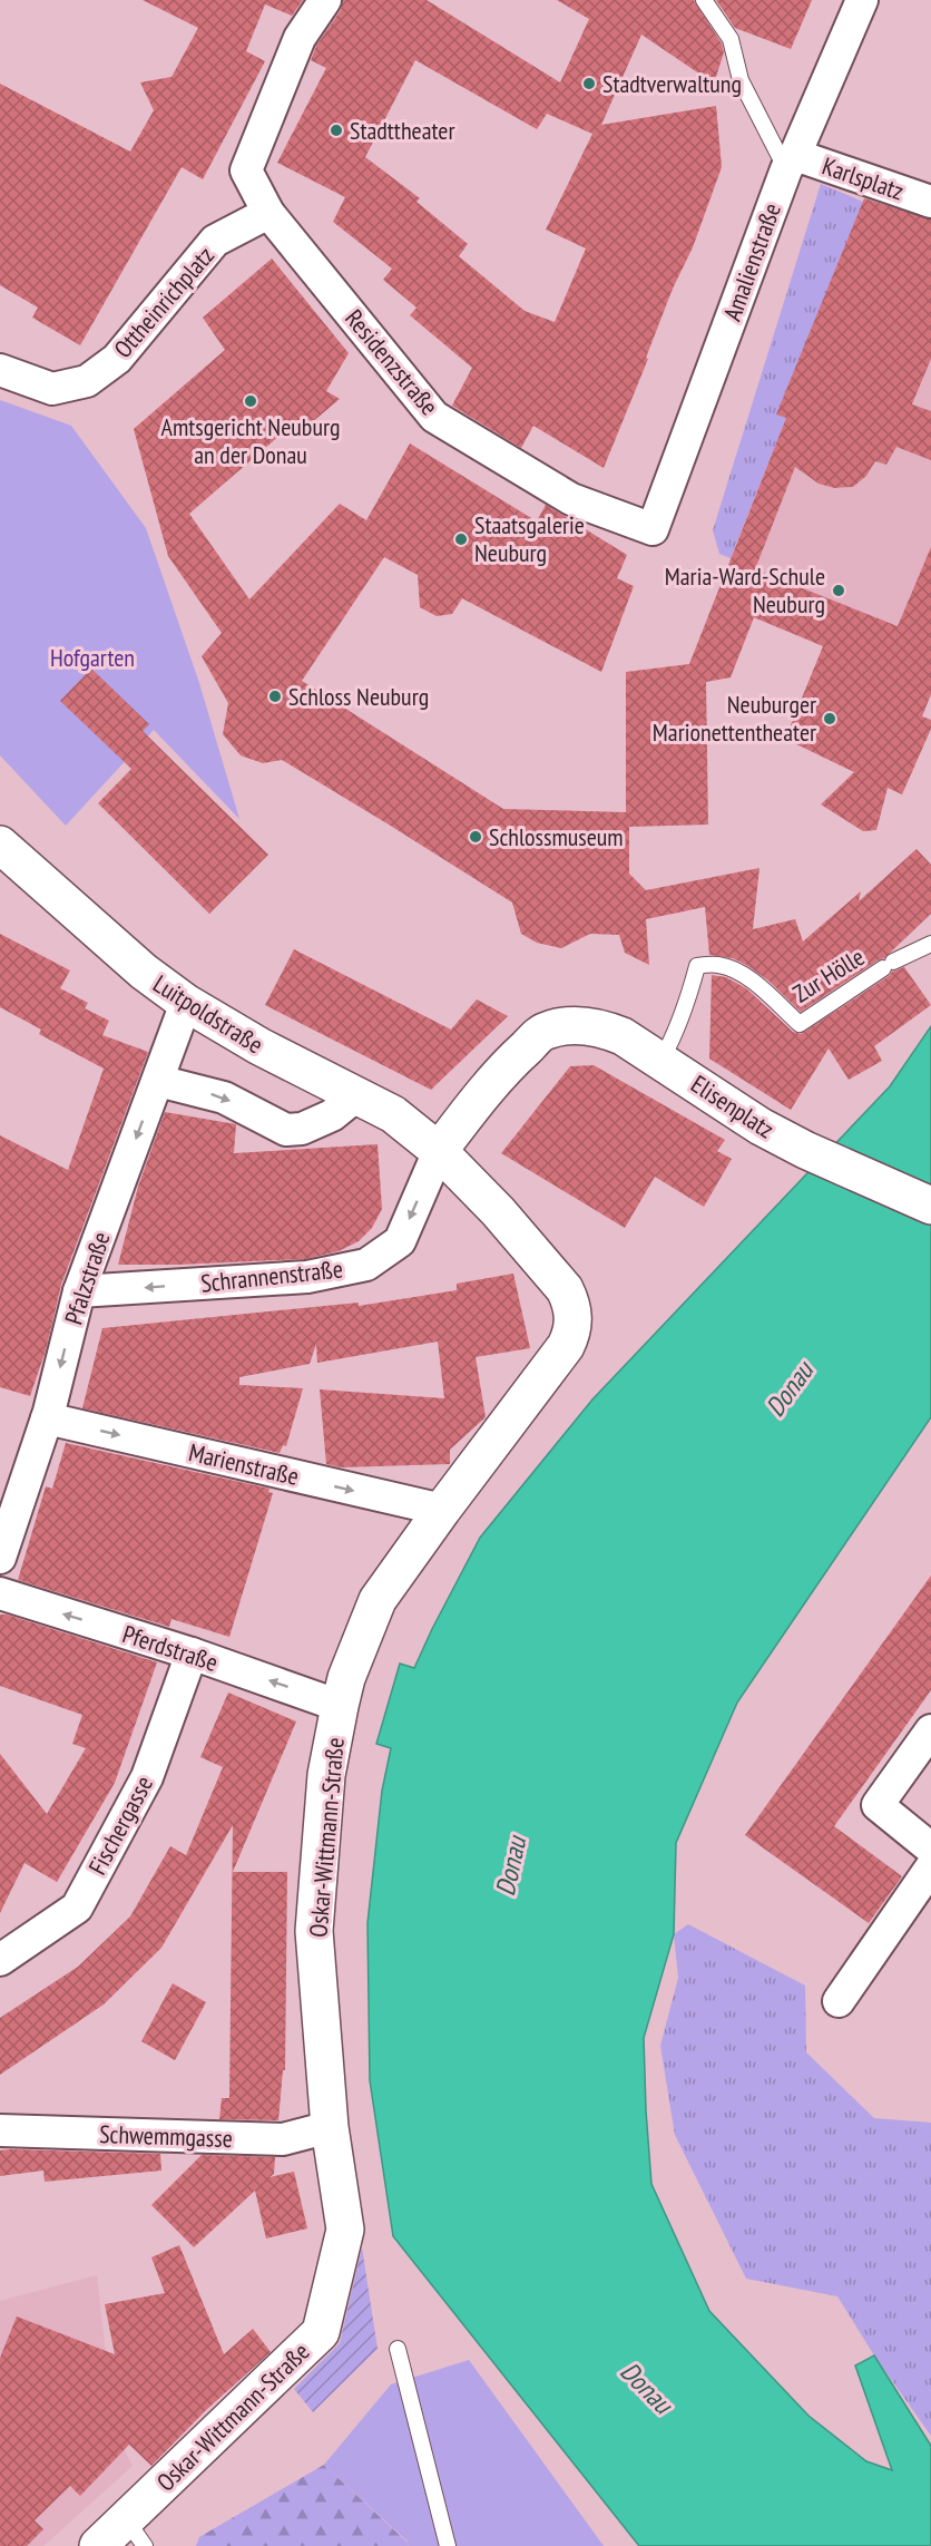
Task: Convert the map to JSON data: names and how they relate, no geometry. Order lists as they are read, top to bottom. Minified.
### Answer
{"streets":{"street":["Karlsplatz","Amalienstraße","Ottheinrichplatz","Residenzstraße","Luitpoldstraße","Elisenplatz","Schrannenstraße","Pfalzstraße","Marienstraße","Pferdstraße","Fischergasse","Oskar-Wittmann-Straße","Schwemmgasse"],"lane":["Zur Hölle"]},"crossings":[["Karlsplatz","Amalienstraße"],["Amalienstraße","Residenzstraße"],["Ottheinrichplatz","Residenzstraße"],["Zur Hölle","Elisenplatz"],["Luitpoldstraße","Elisenplatz"],["Luitpoldstraße","Schrannenstraße"],["Luitpoldstraße","Pfalzstraße"],["Luitpoldstraße","Oskar-Wittmann-Straße"],["Elisenplatz","Schrannenstraße"],["Elisenplatz","Oskar-Wittmann-Straße"],["Schrannenstraße","Pfalzstraße"],["Schrannenstraße","Oskar-Wittmann-Straße"],["Pfalzstraße","Marienstraße"],["Marienstraße","Oskar-Wittmann-Straße"],["Pferdstraße","Fischergasse"],["Pferdstraße","Oskar-Wittmann-Straße"],["Oskar-Wittmann-Straße","Schwemmgasse"]],"one_way":["Schrannenstraße","Pfalzstraße","Marienstraße","Pferdstraße"],"water":["Donau"],"parks":["Hofgarten"],"places":["Stadtverwaltung","Stadttheater","Amtsgericht Neuburg an der Donau","Staatsgalerie Neuburg","Maria-Ward-Schule Neuburg","Schloss Neuburg","Neuburger Marionettentheater","Schlossmuseum"]}
